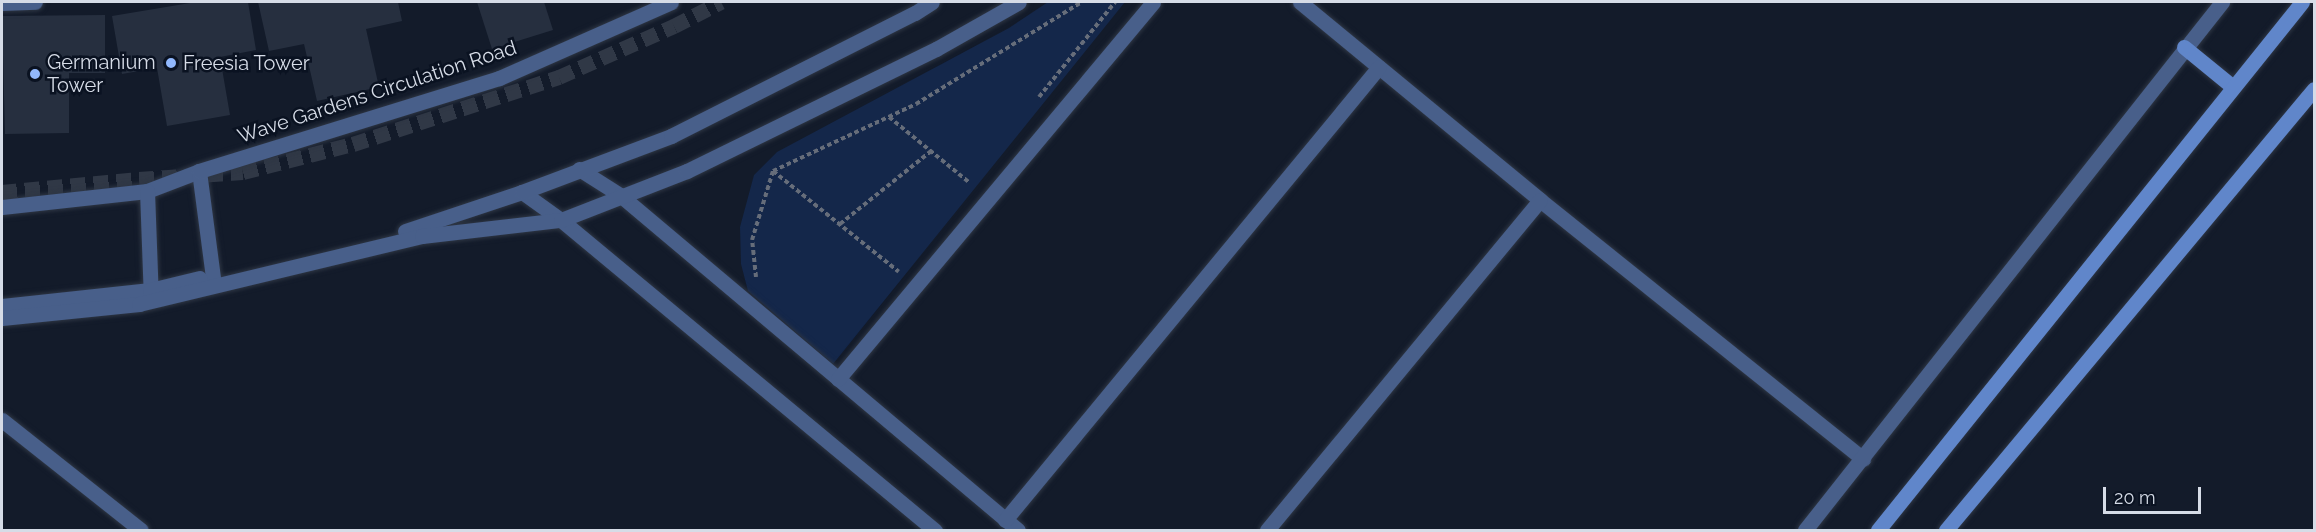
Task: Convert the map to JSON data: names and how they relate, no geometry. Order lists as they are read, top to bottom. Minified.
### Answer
{"streets":{"street":["Wave Gardens Circulation Road"]},"places":["Freesia Tower","Germanium Tower"],"scale_bar":"20 m"}
